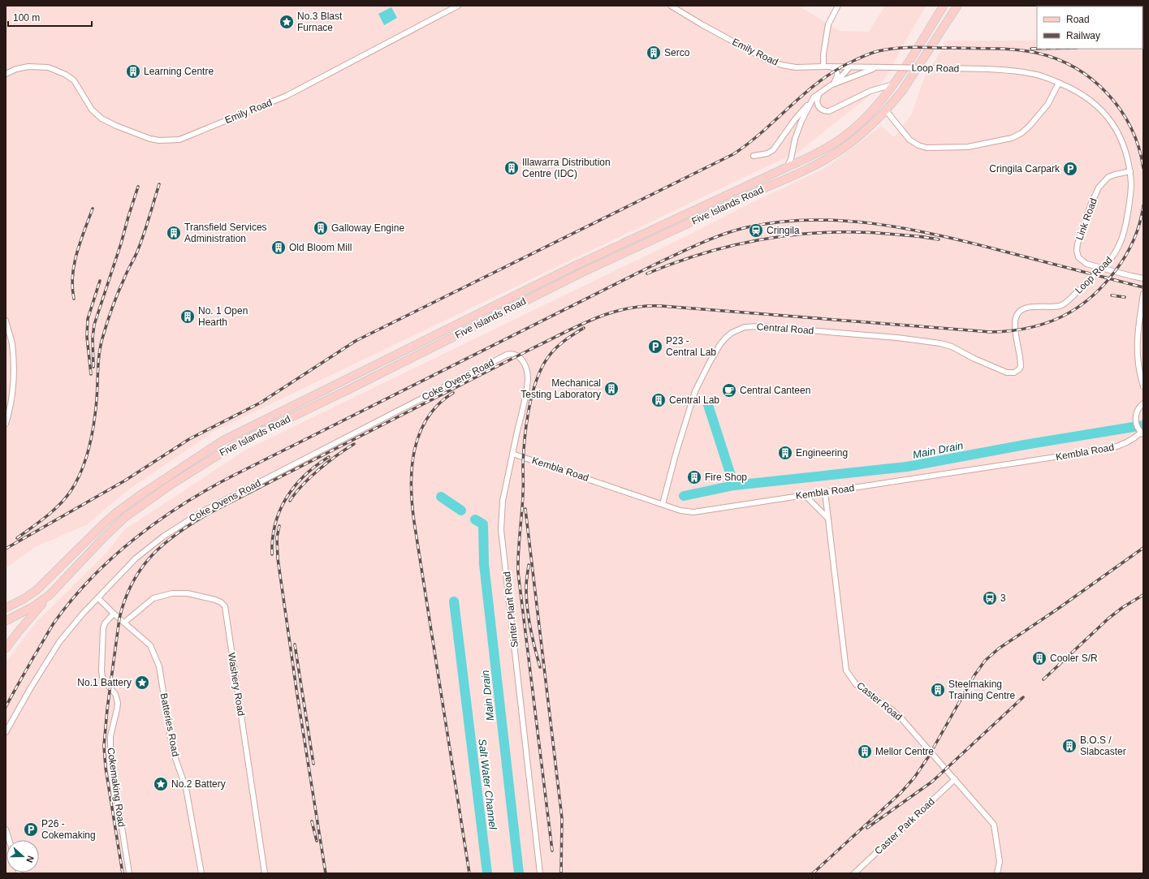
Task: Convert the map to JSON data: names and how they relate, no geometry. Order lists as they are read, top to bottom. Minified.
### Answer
{"streets":{"main road":["Five Islands Road"],"street":["Emily Road","Loop Road","Link Road","Central Road","Coke Ovens Road","Kembla Road","Sinter Plant Road","Washery Road","Caster Road","Batteries Road","Cokemaking Road","Caster Park Road"]},"crossings":[["Emily Road","Loop Road"],["Loop Road","Five Islands Road"],["Loop Road","Link Road"],["Loop Road","Central Road"],["Central Road","Kembla Road"],["Coke Ovens Road","Sinter Plant Road"],["Coke Ovens Road","Batteries Road"],["Kembla Road","Sinter Plant Road"],["Kembla Road","Caster Road"],["Washery Road","Batteries Road"],["Caster Road","Caster Park Road"],["Batteries Road","Cokemaking Road"]],"water":["Main Drain","Salt Water Channel"],"places":{"place":["No.3 Blast Furnace","No.1 Battery","No.2 Battery"],"building":["Serco","Learning Centre","Illawarra Distribution Centre (IDC)","Galloway Engine","Transfield Services Administration","Old Bloom Mill","No. 1 Open Hearth","Mechanical Testing Laboratory","Central Lab","Engineering","Fire Shop","Cooler S/R","Steelmaking Training Centre","B.O.S / Slabcaster","Mellor Centre"],"parking":["Cringila Carpark","P23 - Central Lab","P26 - Cokemaking"],"station":["Cringila"],"cafe":["Central Canteen"],"bus stop":["3"]},"legend":["Road","Railway"],"scale_bar":"100 m","north":"right"}
